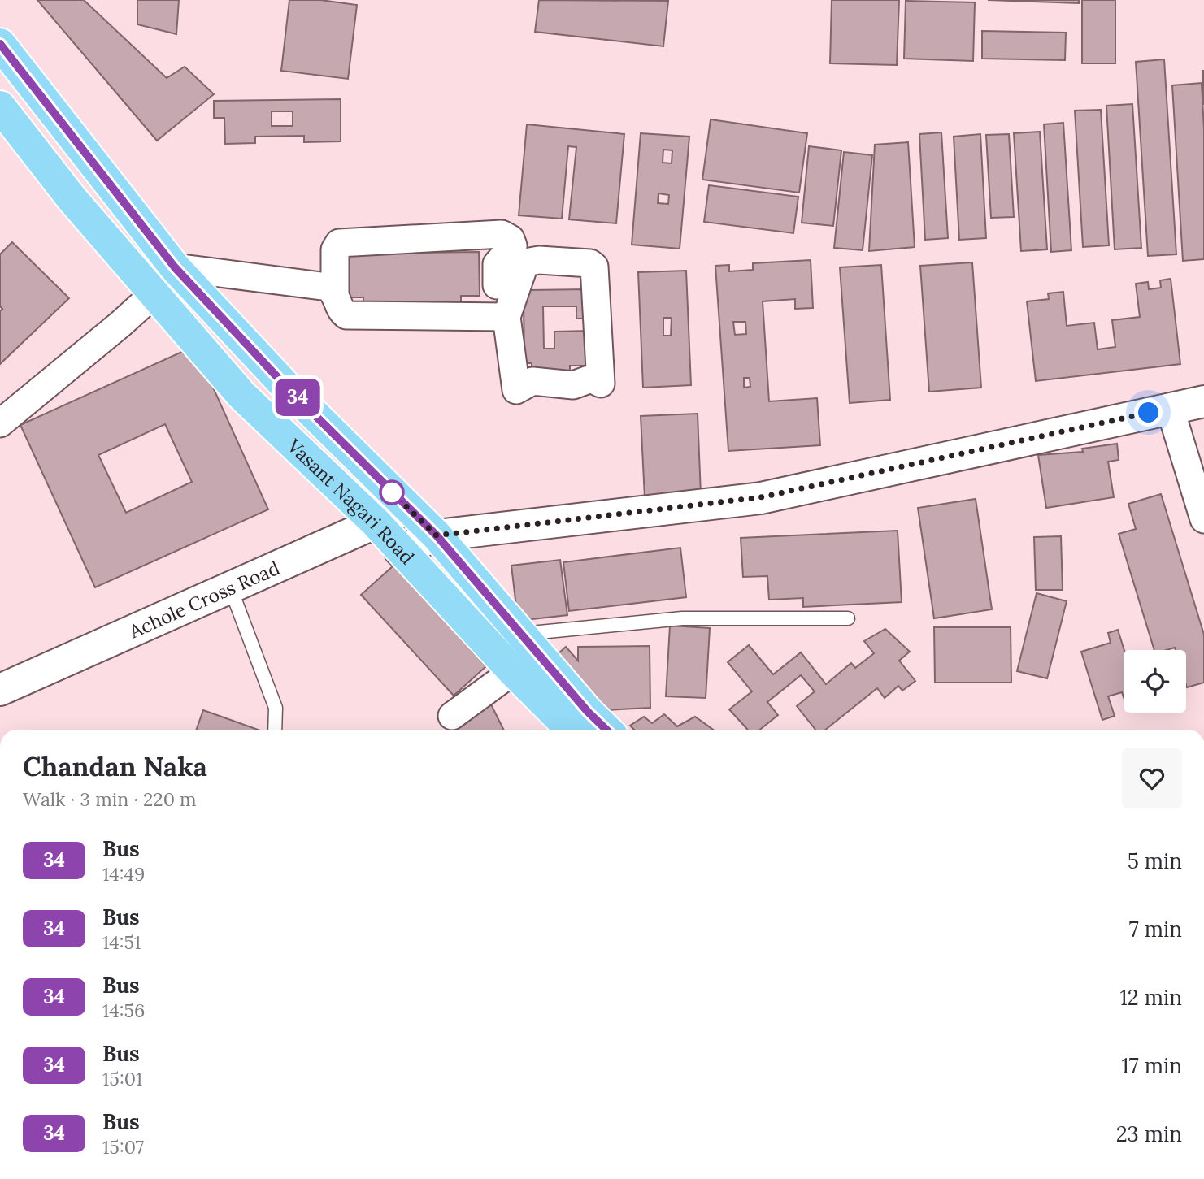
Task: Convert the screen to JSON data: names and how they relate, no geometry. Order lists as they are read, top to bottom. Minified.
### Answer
{"streets":{"main road":["Vasant Nagari Road"],"street":["Achole Cross Road"]},"crossings":[["Vasant Nagari Road","Achole Cross Road"]],"lines":["bus line 34"],"page":{"on_map":"34","heading":["Chandan Naka","Walk · 3 min · 220 m"],"list":[{"mark":"34","name":"Bus","note":"14:49","value":"5 min"},{"mark":"34","name":"Bus","note":"14:51","value":"7 min"},{"mark":"34","name":"Bus","note":"14:56","value":"12 min"},{"mark":"34","name":"Bus","note":"15:01","value":"17 min"},{"mark":"34","name":"Bus","note":"15:07","value":"23 min"}]}}
